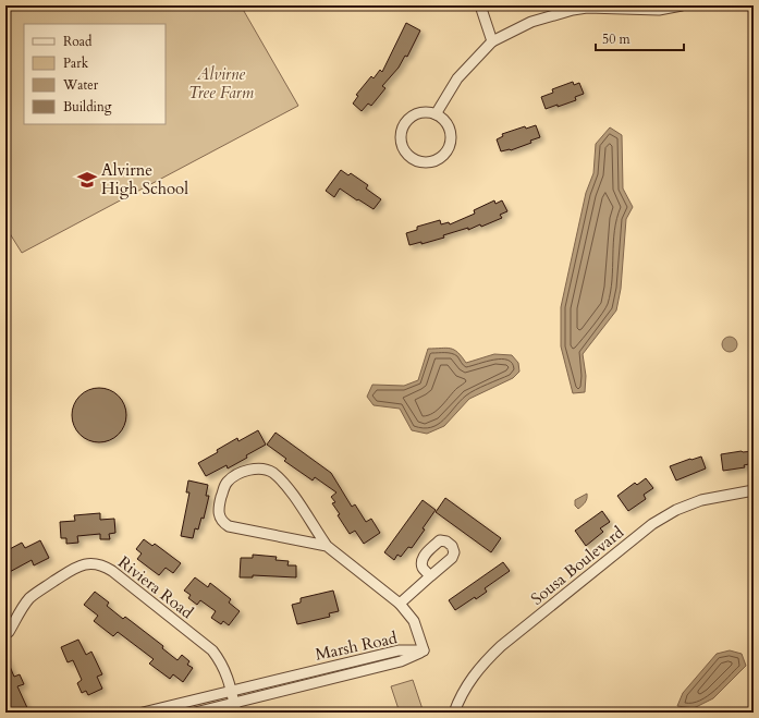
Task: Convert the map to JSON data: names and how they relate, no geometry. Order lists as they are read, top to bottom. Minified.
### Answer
{"streets":{"street":["Sousa Boulevard","Riviera Road","Marsh Road"]},"crossings":[["Riviera Road","Marsh Road"]],"parks":["Alvirne Tree Farm"],"places":{"school or university":["Alvirne High School"]},"legend":["Road","Park","Water","Building"],"scale_bar":"50 m"}
